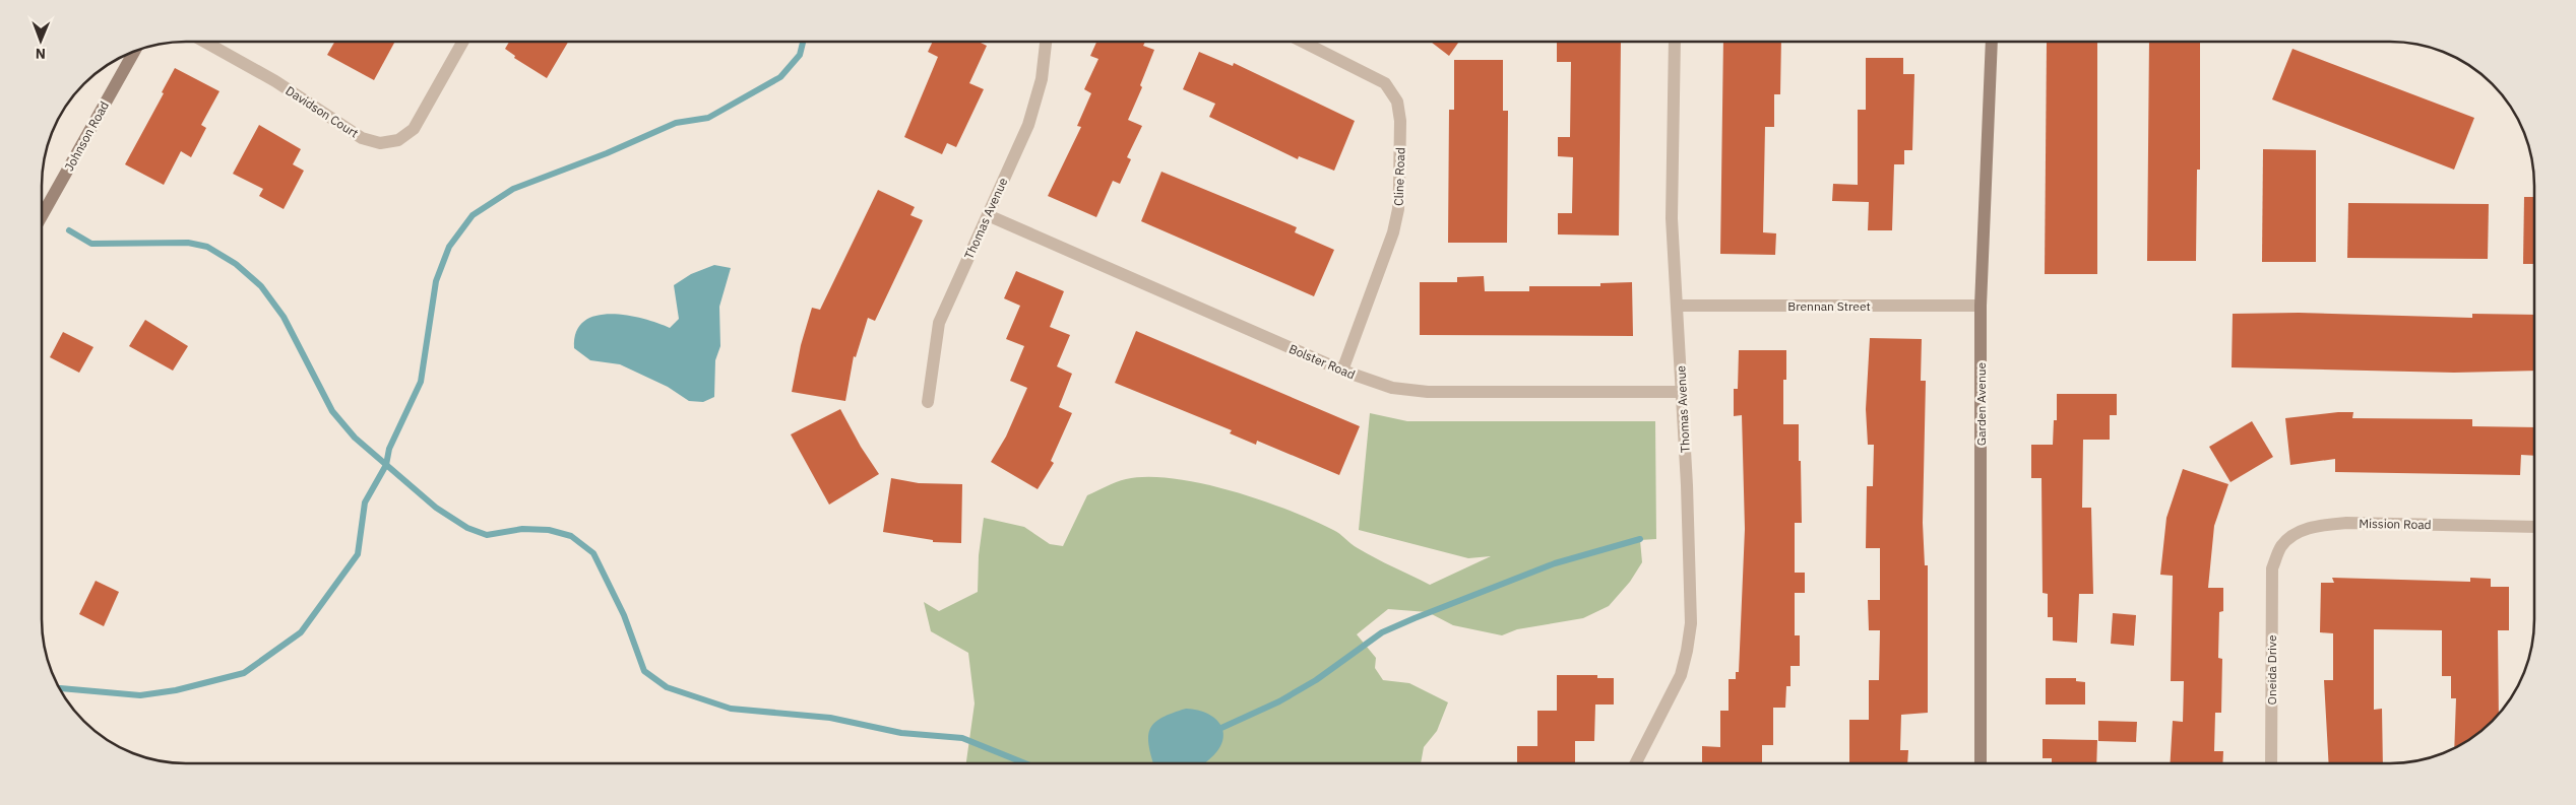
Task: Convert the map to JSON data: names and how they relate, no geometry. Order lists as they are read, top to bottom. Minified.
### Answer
{"streets":{"street":["Davidson Court","Johnson Road","Cline Road","Thomas Avenue","Brennan Street","Bolster Road","Garden Avenue","Mission Road","Oneida Drive"]},"crossings":[["Cline Road","Bolster Road"],["Thomas Avenue","Brennan Street"],["Thomas Avenue","Bolster Road"],["Brennan Street","Garden Avenue"],["Mission Road","Oneida Drive"]],"north":"bottom"}
